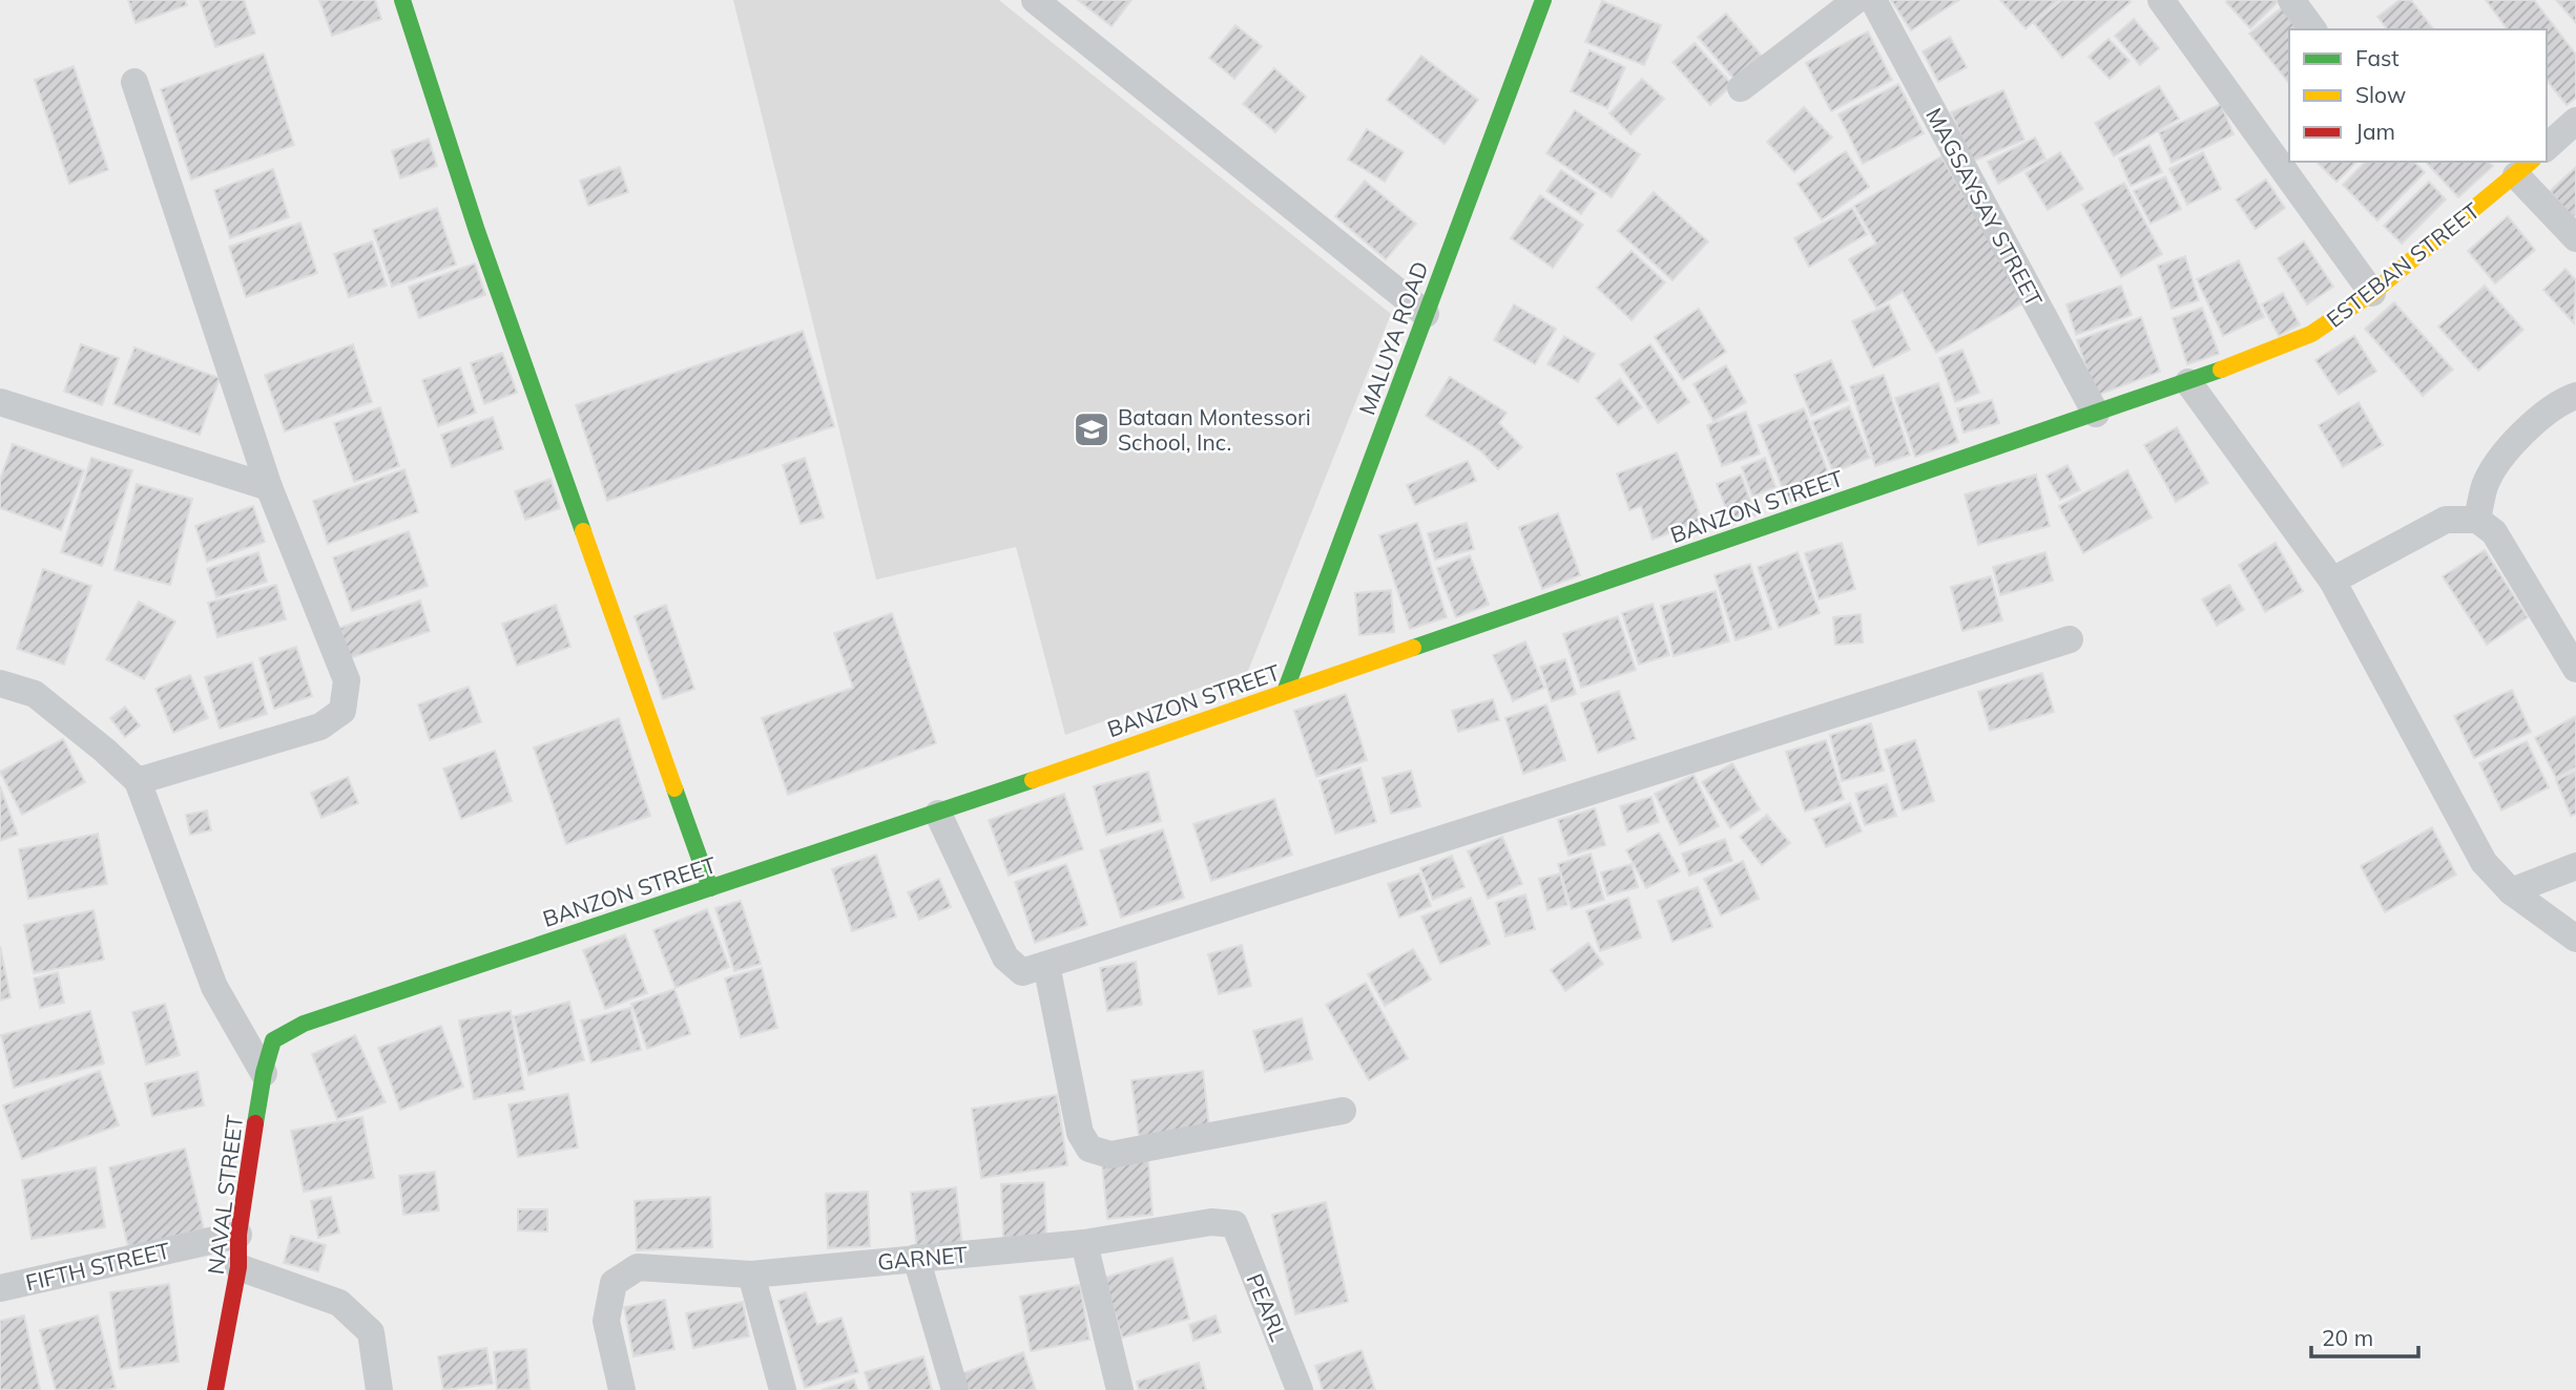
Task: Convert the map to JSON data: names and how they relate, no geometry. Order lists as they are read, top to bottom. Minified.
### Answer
{"streets":{"street":["MAGSAYSAY STREET","ESTEBAN STREET","MALUYA ROAD","BANZON STREET","NAVAL STREET","GARNET","FIFTH STREET","PEARL"]},"crossings":[["MAGSAYSAY STREET","ESTEBAN STREET"],["MAGSAYSAY STREET","BANZON STREET"],["ESTEBAN STREET","BANZON STREET"],["MALUYA ROAD","BANZON STREET"],["BANZON STREET","NAVAL STREET"],["NAVAL STREET","FIFTH STREET"],["GARNET","PEARL"]],"places":{"school or university":["Bataan Montessori School, Inc."]},"legend":["Fast","Slow","Jam"],"scale_bar":"20 m"}
